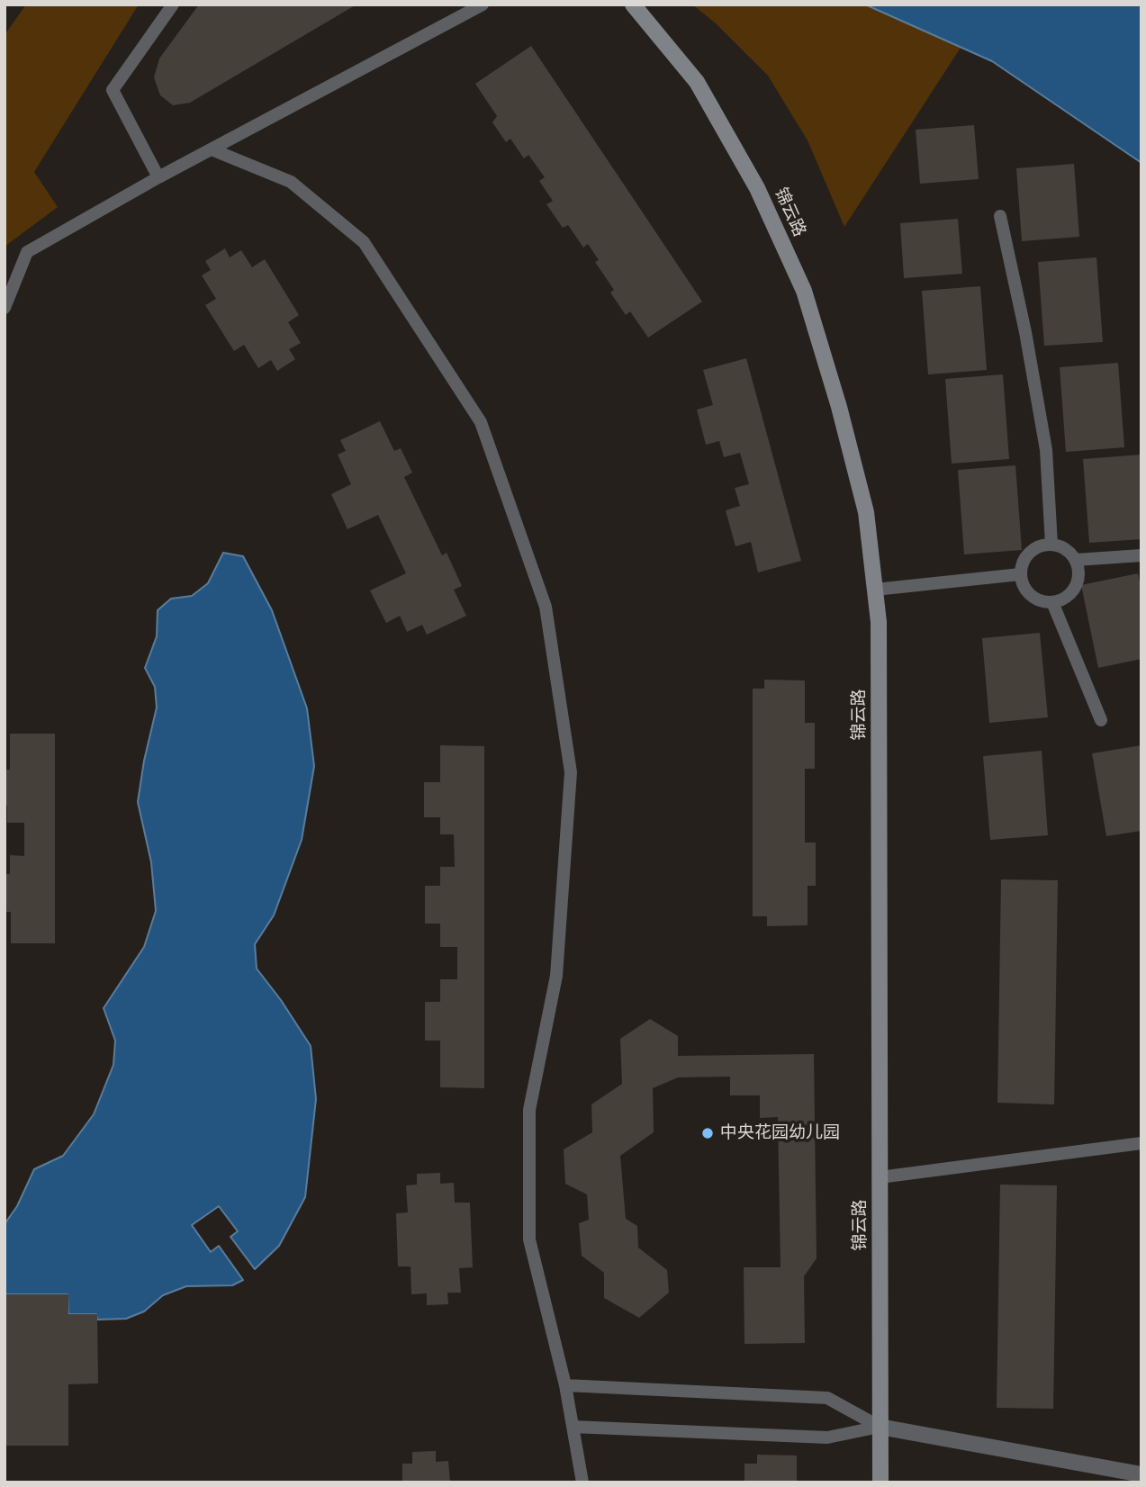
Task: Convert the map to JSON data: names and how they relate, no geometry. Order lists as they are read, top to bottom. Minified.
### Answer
{"streets":{"street":["锦云路"]},"places":["中央花园幼儿园"]}
